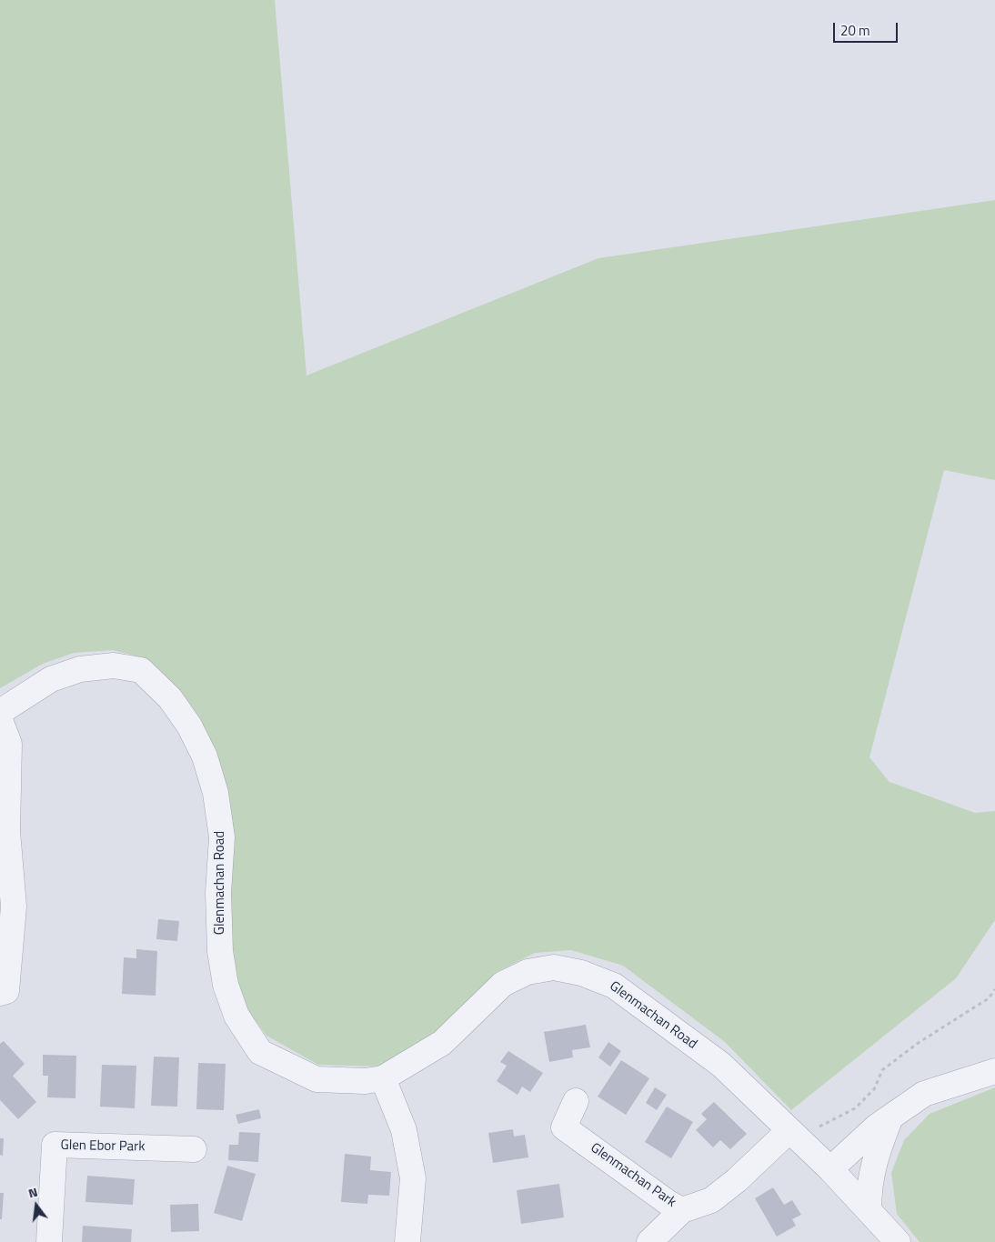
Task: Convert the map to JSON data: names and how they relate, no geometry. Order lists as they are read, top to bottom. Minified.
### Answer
{"streets":{"street":["Glenmachan Road","Glen Ebor Park","Glenmachan Park"]},"crossings":[["Glenmachan Road","Glenmachan Park"]],"scale_bar":"20 m","north":"top"}
